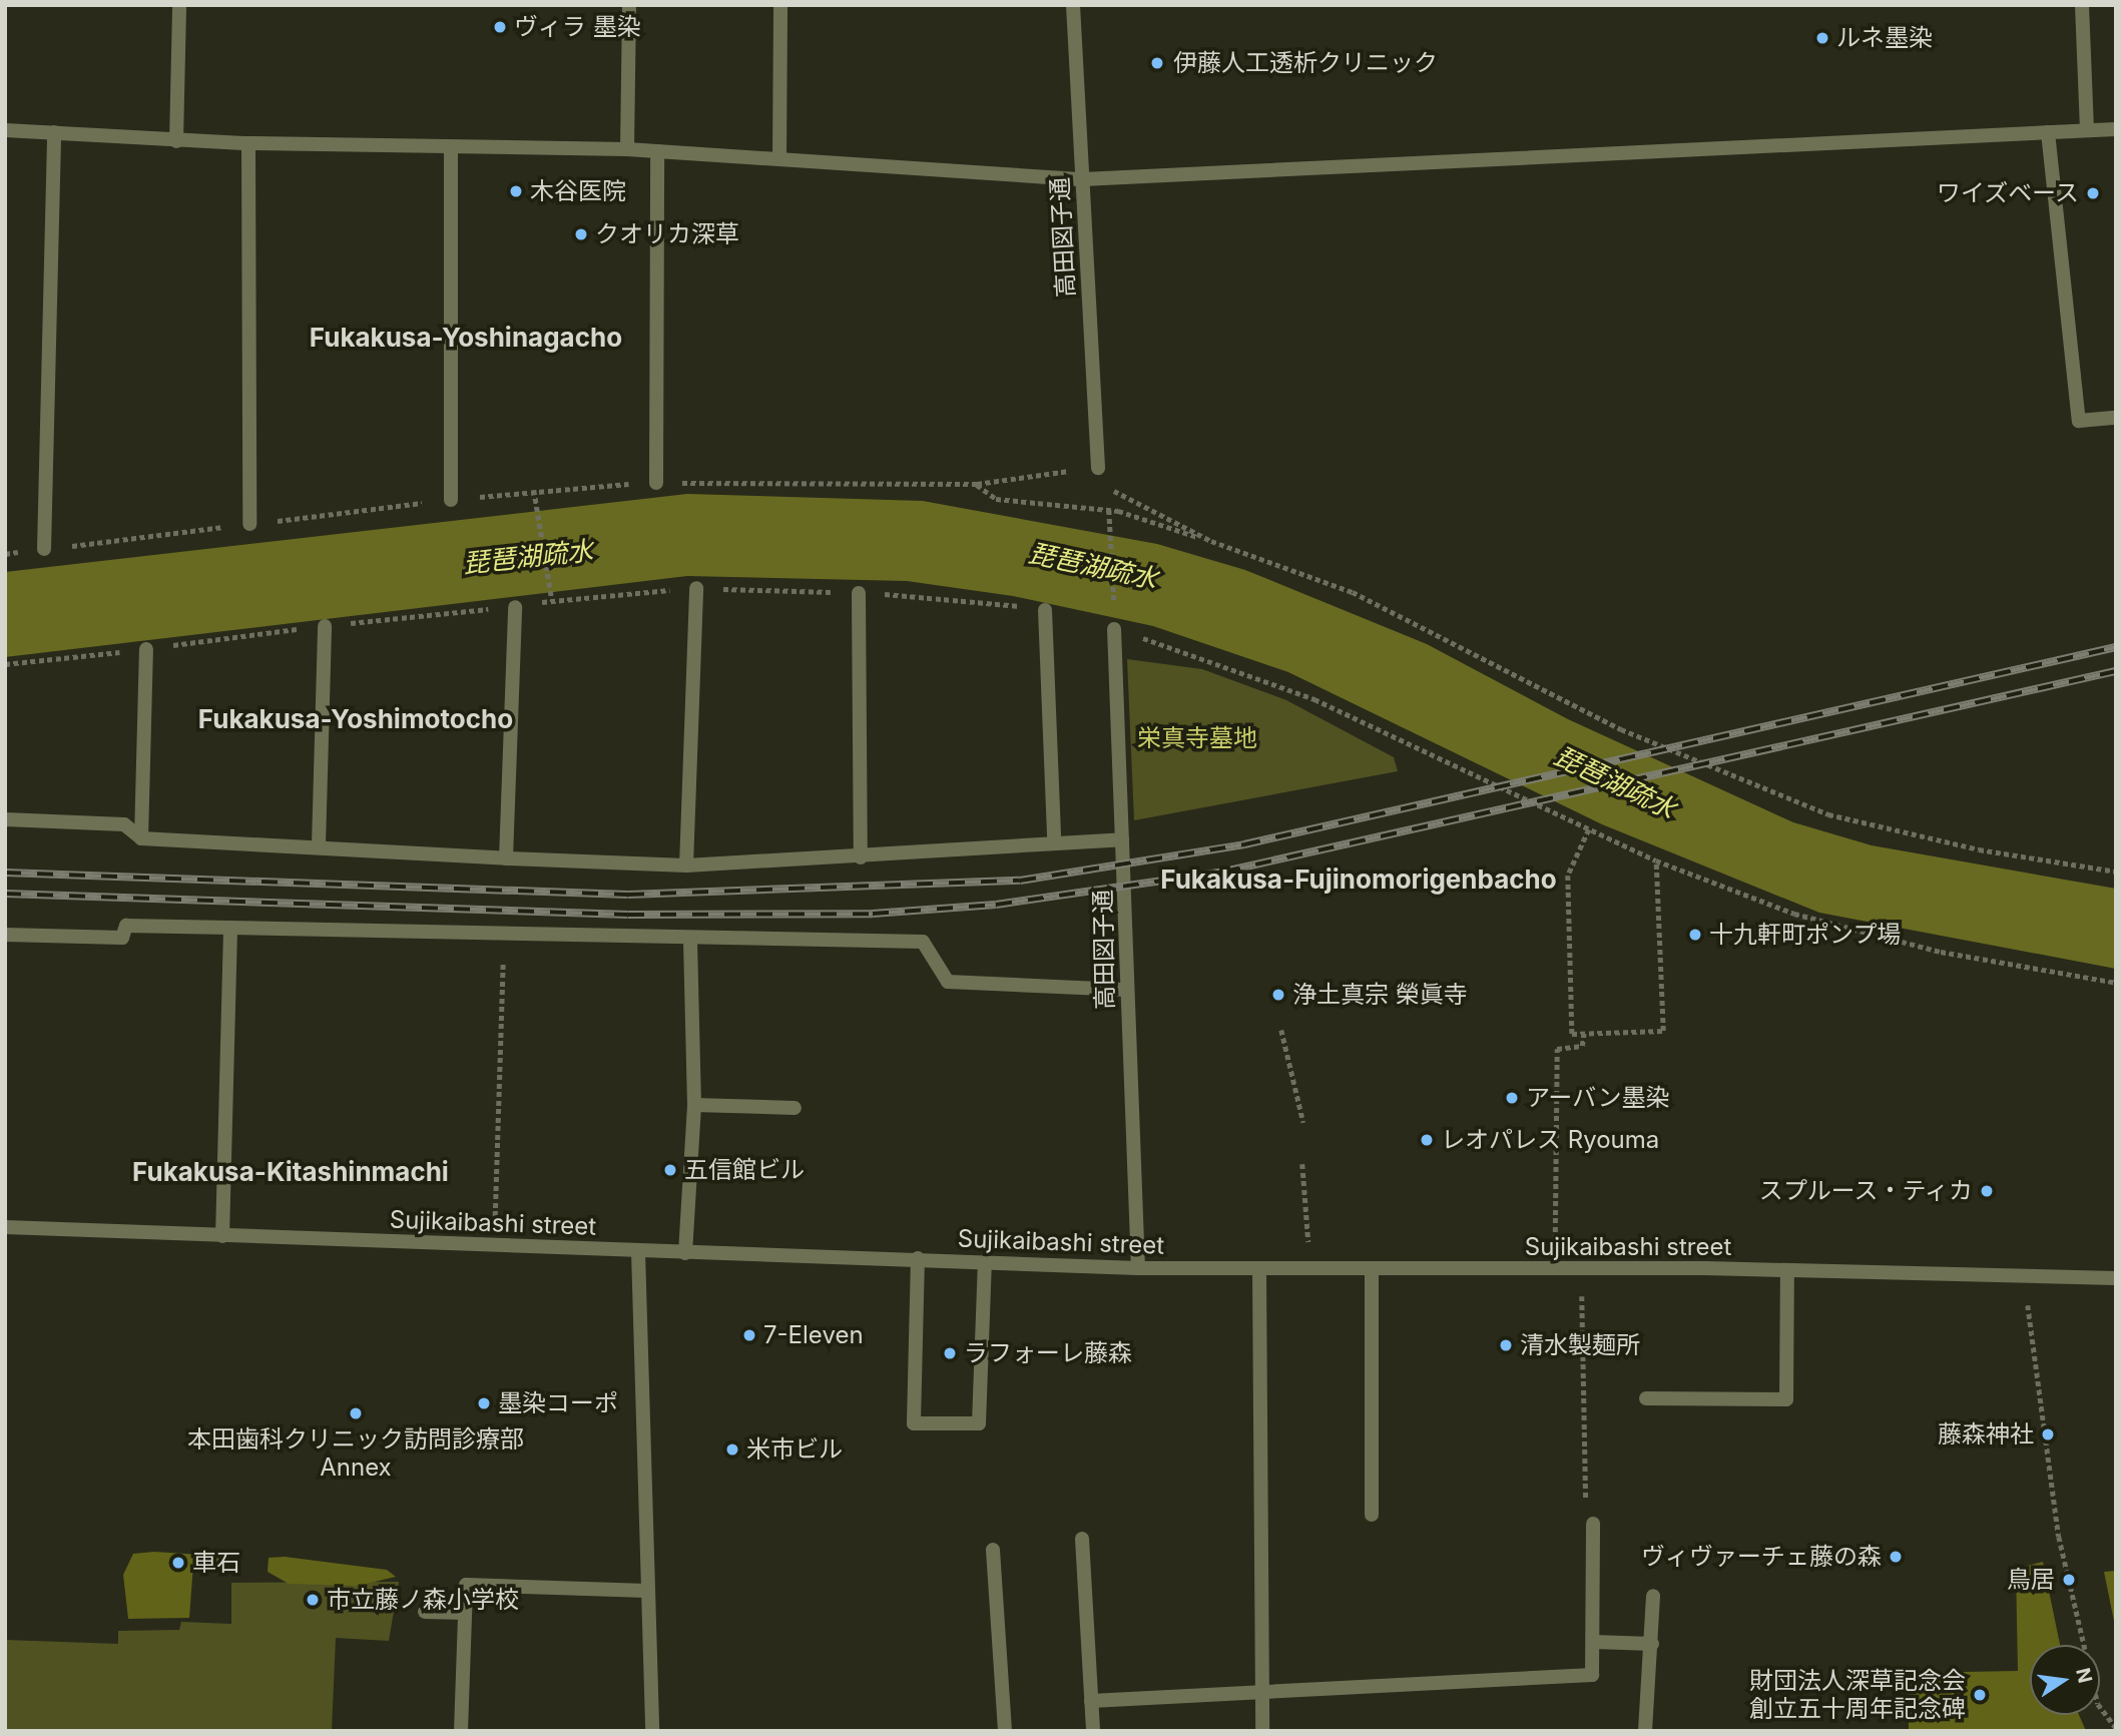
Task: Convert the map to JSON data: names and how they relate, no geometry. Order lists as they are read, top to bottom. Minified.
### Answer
{"streets":{"street":["高田図子通","Sujikaibashi street"]},"crossings":[["高田図子通","Sujikaibashi street"]],"districts":["Fukakusa-Yoshinagacho","Fukakusa-Yoshimotocho","Fukakusa-Fujinomorigenbacho","Fukakusa-Kitashinmachi"],"water":["琵琶湖疏水"],"parks":["栄真寺墓地"],"places":["ヴィラ 墨染","ルネ墨染","伊藤人工透析クリニック","木谷医院","ワイズベース","クオリカ深草","十九軒町ポンプ場","浄土真宗 榮眞寺","アーバン墨染","レオパレス Ryouma","五信館ビル","スプルース・ティカ","7-Eleven","清水製麺所","ラフォーレ藤森","墨染コーポ","本田歯科クリニック訪問診療部 Annex","藤森神社","米市ビル","ヴィヴァーチェ藤の森","車石","鳥居","市立藤ノ森小学校","財団法人深草記念会 創立五十周年記念碑"],"north":"right"}
